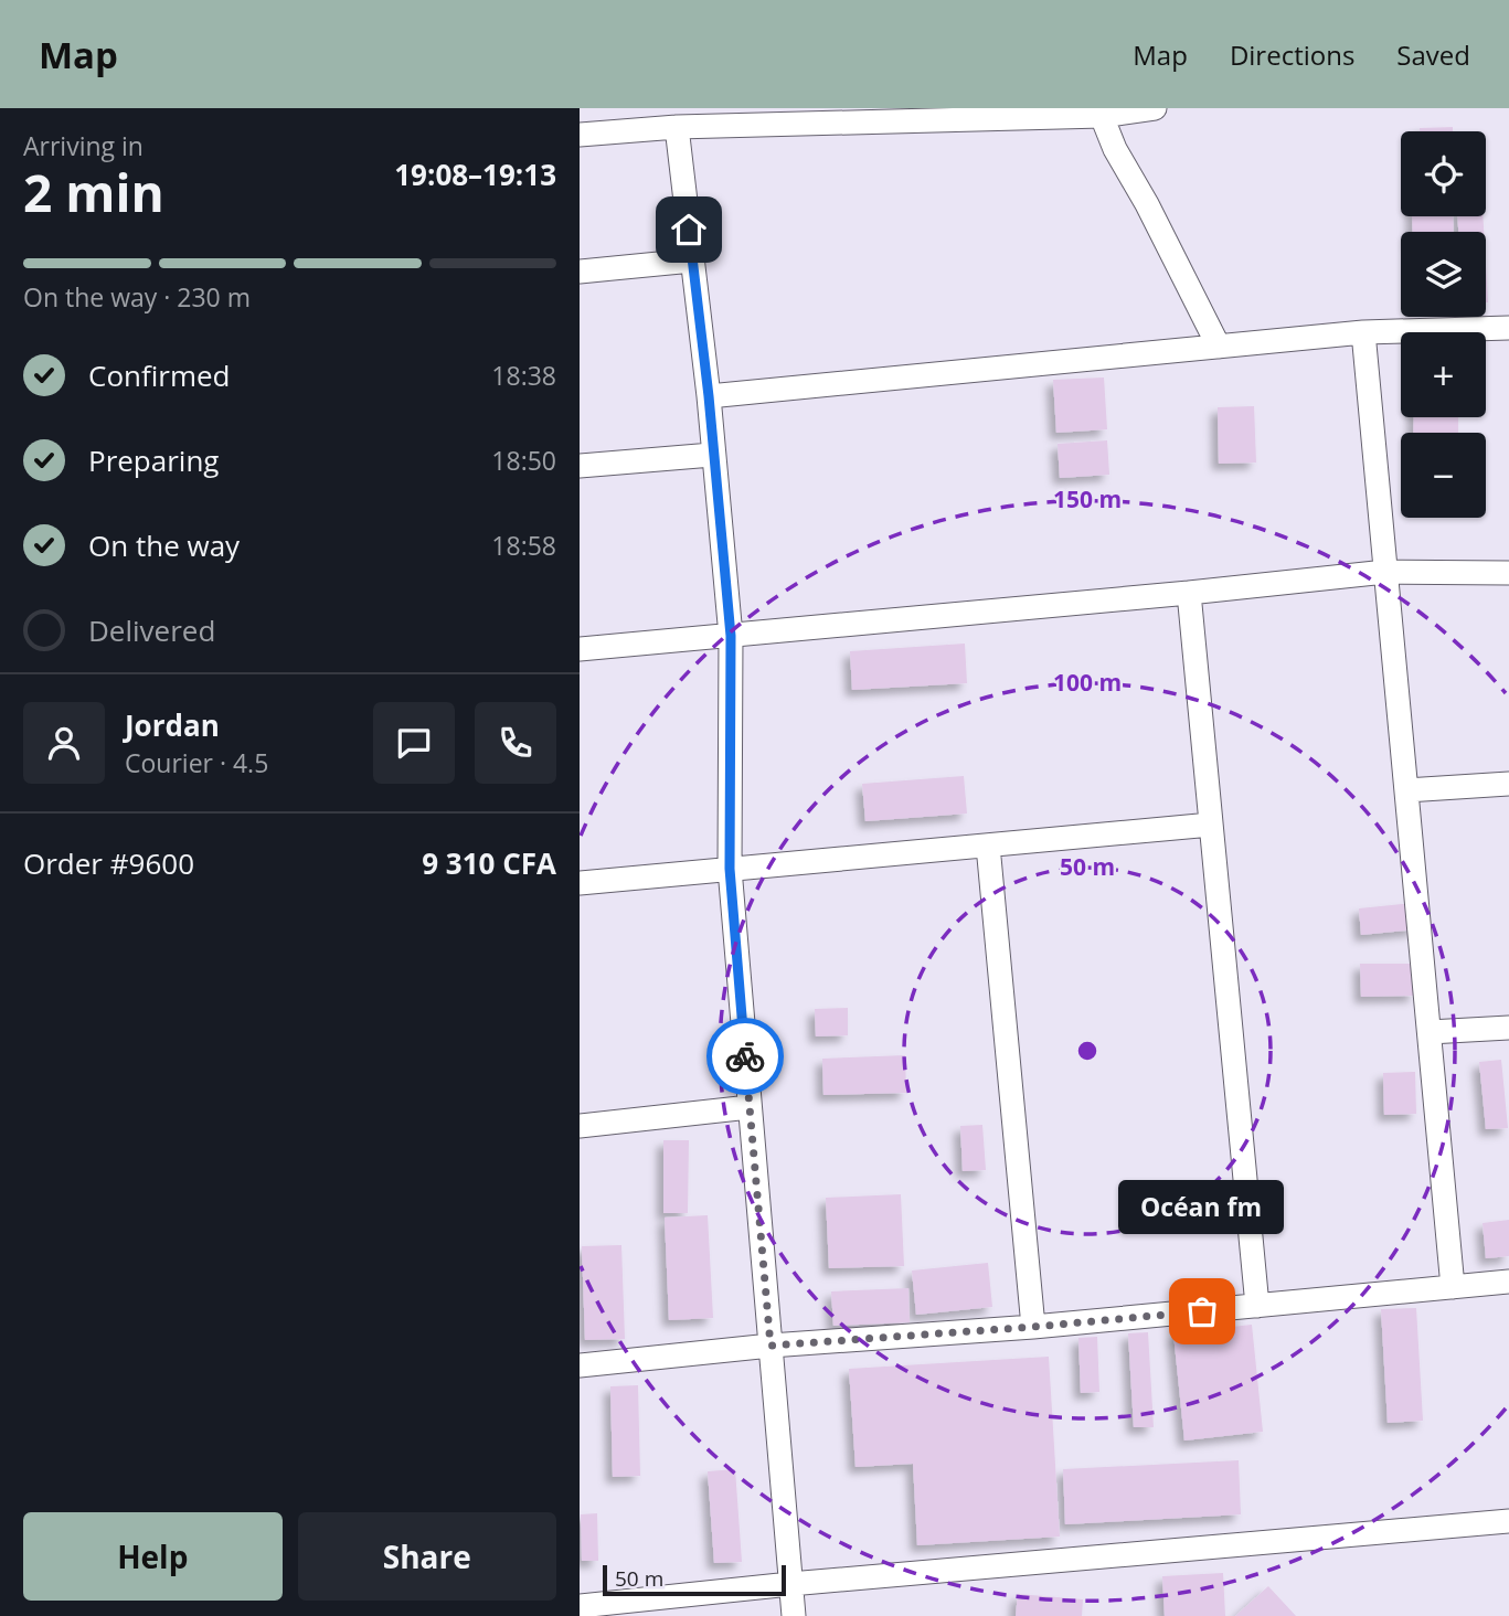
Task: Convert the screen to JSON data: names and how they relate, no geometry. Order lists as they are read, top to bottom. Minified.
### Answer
{"places":["Océan fm"],"scale_bar":"50 m","page":{"header":"Map","nav":["Map","Directions","Saved"],"heading":["2 min","Arriving in","19:08–19:13"],"panel":["Jordan","Courier · 4.5","Order #9600","9 310 CFA"],"map_buttons":["+","−"],"bar":"On the way · 230 m","list":[["Confirmed","18:38"],["Preparing","18:50"],["On the way","18:58"],"Delivered"],"bubble":"Océan fm","buttons":["Help","Share"],"scale":"50 m"},"rings":["150 m","100 m","50 m"]}
